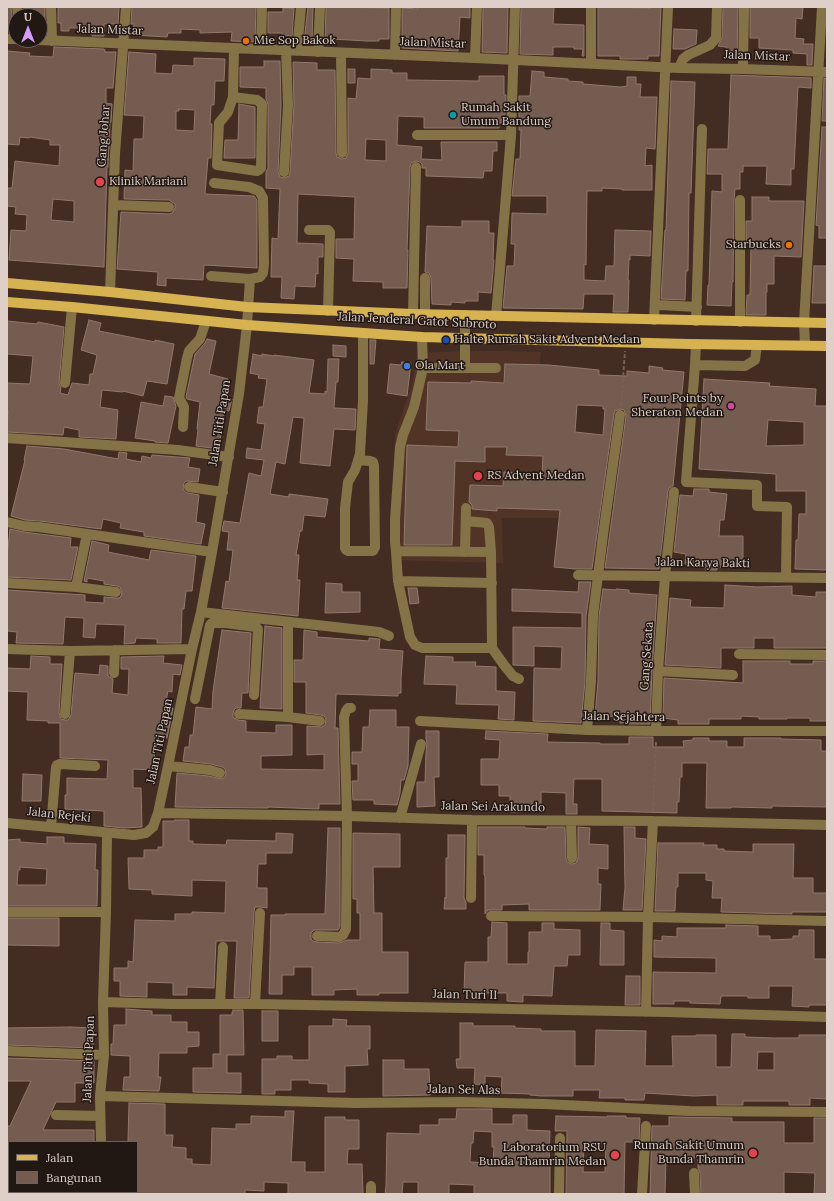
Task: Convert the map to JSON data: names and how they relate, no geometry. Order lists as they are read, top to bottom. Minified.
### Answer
{"streets":{"main road":["Jalan Jenderal Gatot Subroto"],"street":["Jalan Mistar","Gang Johar","Jalan Titi Papan","Jalan Karya Bakti","Gang Sekata","Jalan Sejahtera","Jalan Sei Arakundo","Jalan Rejeki","Jalan Turi II","Jalan Sei Alas"]},"crossings":[["Jalan Mistar","Gang Johar"],["Gang Johar","Jalan Jenderal Gatot Subroto"],["Jalan Jenderal Gatot Subroto","Jalan Titi Papan"],["Jalan Titi Papan","Jalan Sei Arakundo"],["Jalan Titi Papan","Jalan Rejeki"],["Jalan Titi Papan","Jalan Turi II"],["Jalan Titi Papan","Jalan Sei Alas"],["Jalan Karya Bakti","Gang Sekata"],["Gang Sekata","Jalan Sejahtera"]],"places":["Mie Sop Bakok","Rumah Sakit Umum Bandung","Klinik Mariani","Starbucks","Halte Rumah Sakit Advent Medan","Ola Mart","Four Points by Sheraton Medan","RS Advent Medan","Rumah Sakit Umum Bunda Thamrin","Laboratorium RSU Bunda Thamrin Medan"],"legend":["Jalan","Bangunan"],"north":"top"}
